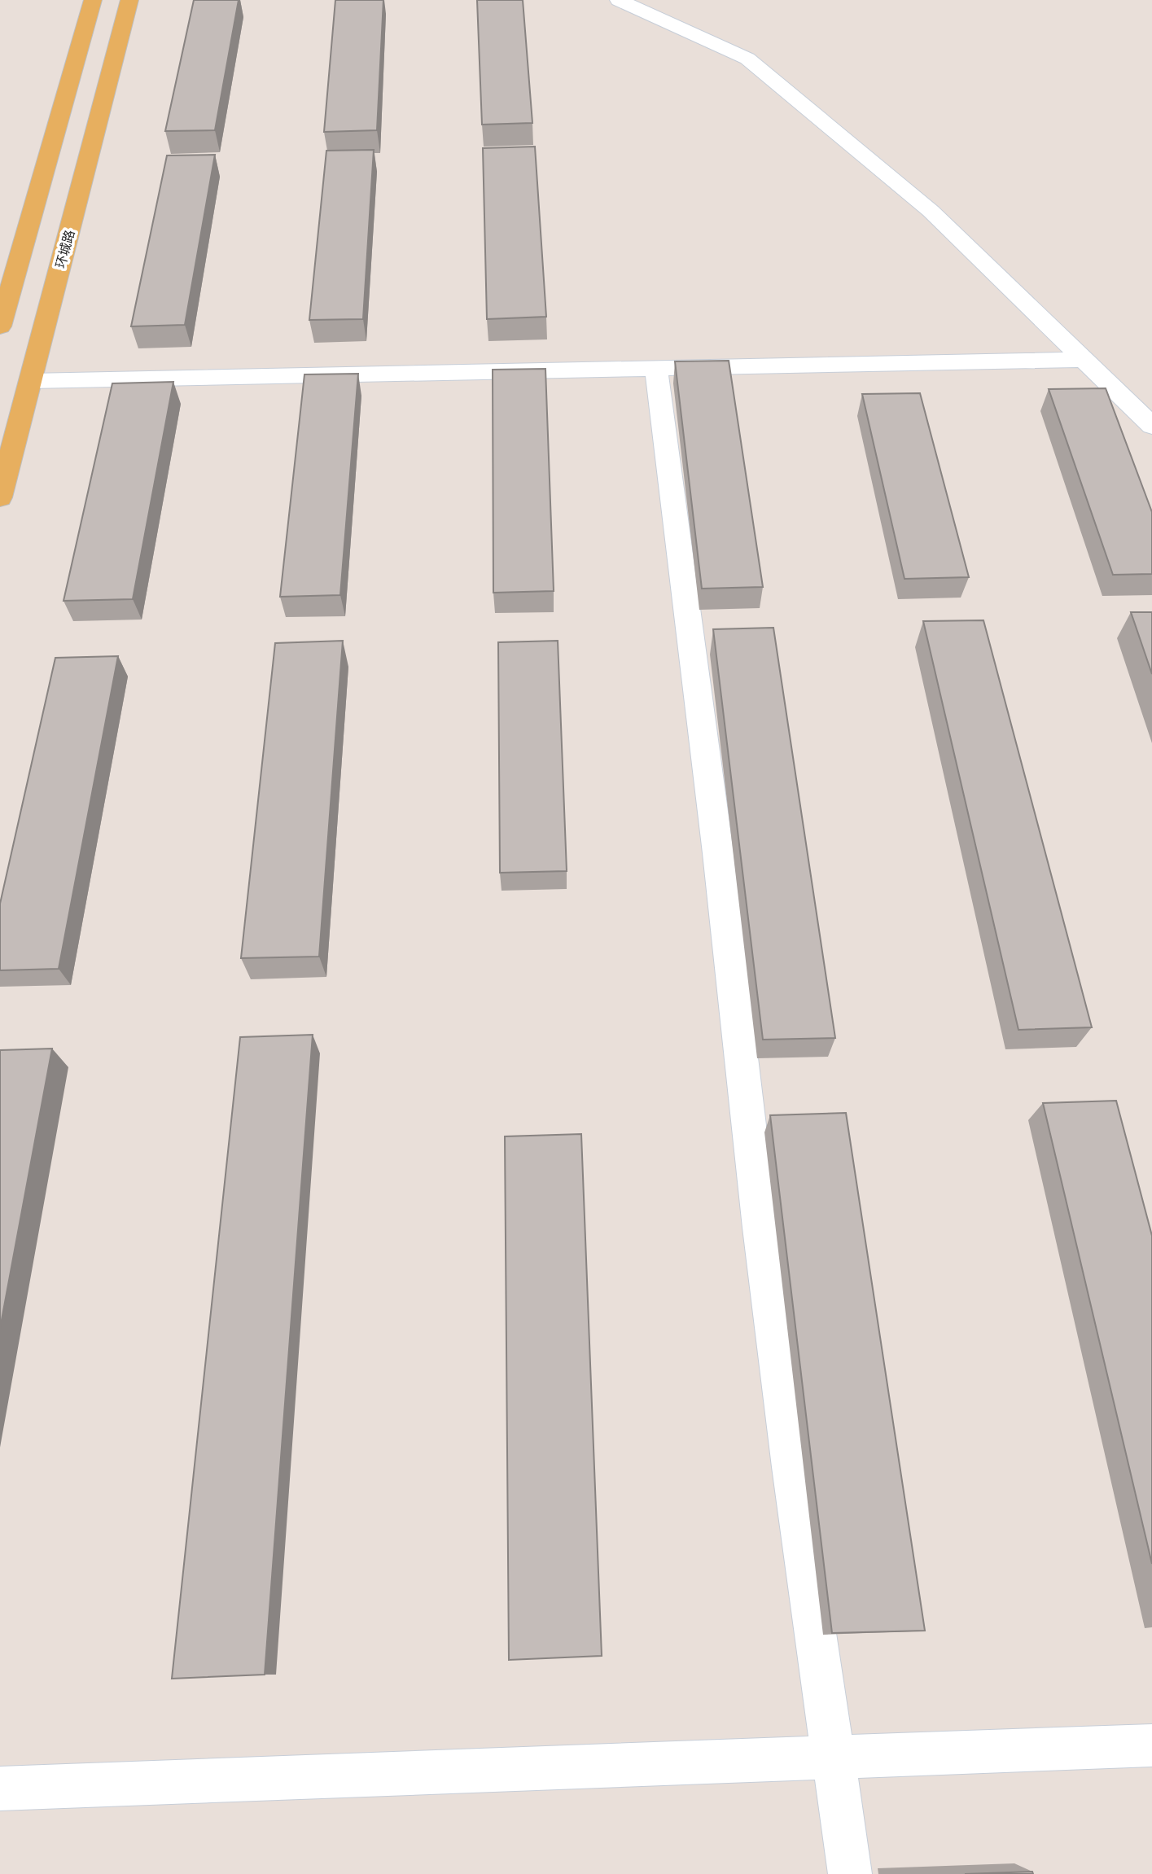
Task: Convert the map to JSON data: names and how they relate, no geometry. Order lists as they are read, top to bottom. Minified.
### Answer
{"streets":{"main road":["环城路"]}}
